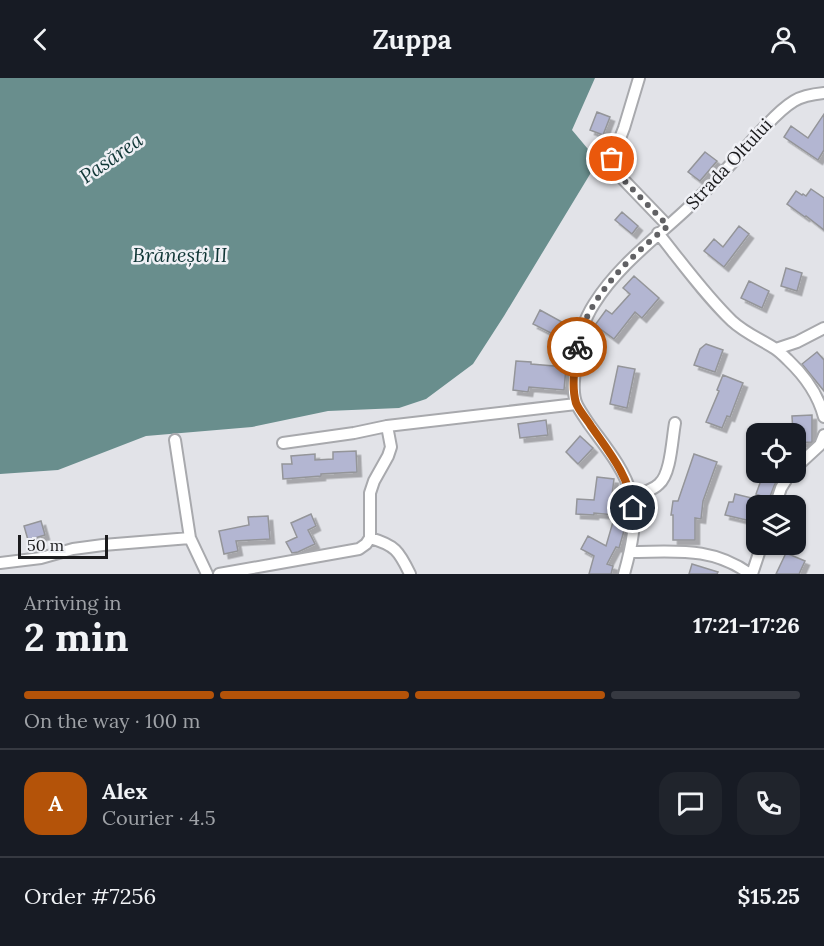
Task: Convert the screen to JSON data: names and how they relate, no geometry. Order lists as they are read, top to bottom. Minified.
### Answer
{"streets":{"street":["Strada Oltului"]},"water":["Pasărea","Brănești II"],"scale_bar":"50 m","page":{"header":"Zuppa","scale":"50 m","heading":["2 min","Arriving in","17:21–17:26"],"panel":["Alex","Courier · 4.5","Order #7256","$15.25"],"bar":"On the way · 100 m","round":"A"}}
